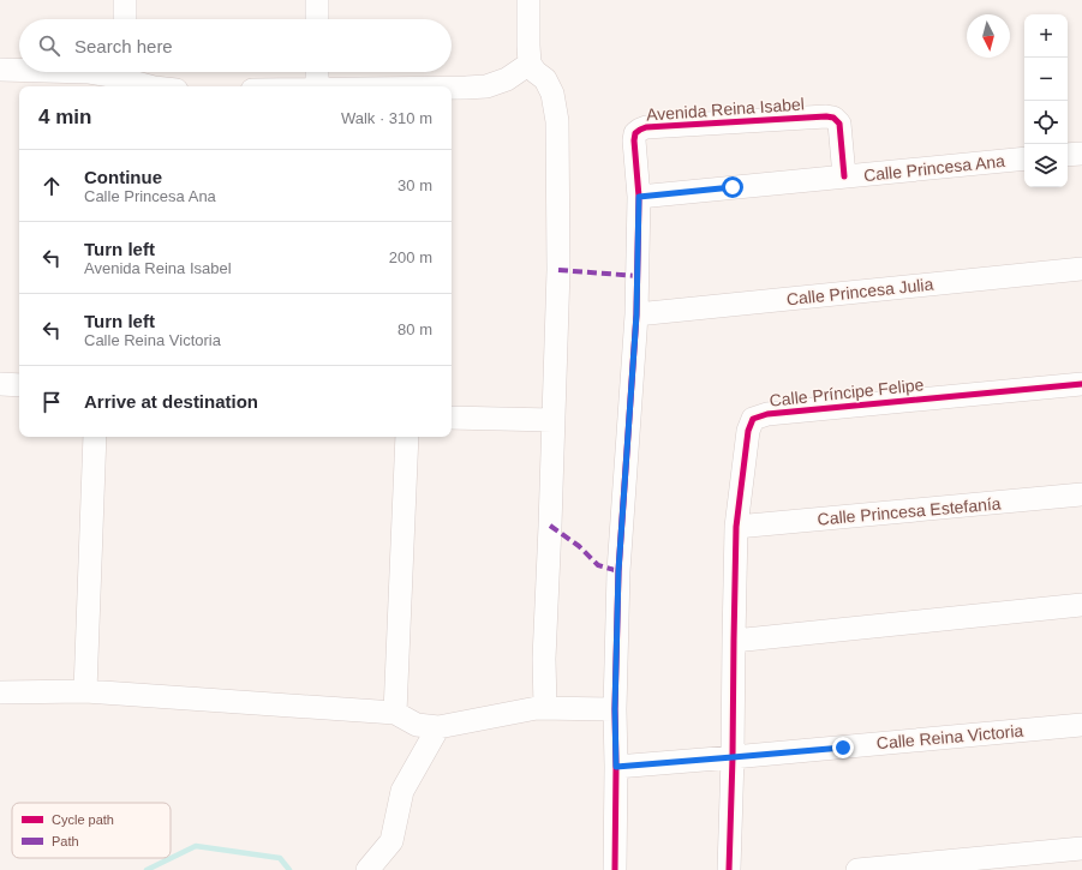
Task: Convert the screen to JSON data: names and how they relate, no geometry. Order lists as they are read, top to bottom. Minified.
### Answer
{"streets":{"street":["Avenida Reina Isabel","Calle Princesa Ana","Calle Princesa Julia","Calle Príncipe Felipe","Calle Princesa Estefanía","Calle Reina Victoria"]},"crossings":[["Avenida Reina Isabel","Calle Princesa Ana"],["Avenida Reina Isabel","Calle Princesa Julia"],["Avenida Reina Isabel","Calle Reina Victoria"],["Calle Príncipe Felipe","Calle Princesa Estefanía"],["Calle Príncipe Felipe","Calle Reina Victoria"]],"legend":["Cycle path","Path"],"north":"bottom","page":{"map_buttons":["+","−"],"search":"Search here","heading":["4 min","Walk · 310 m"],"list":[["Continue","Calle Princesa Ana","30 m"],["Turn left","Avenida Reina Isabel","200 m"],["Turn left","Calle Reina Victoria","80 m"],"Arrive at destination"]}}
